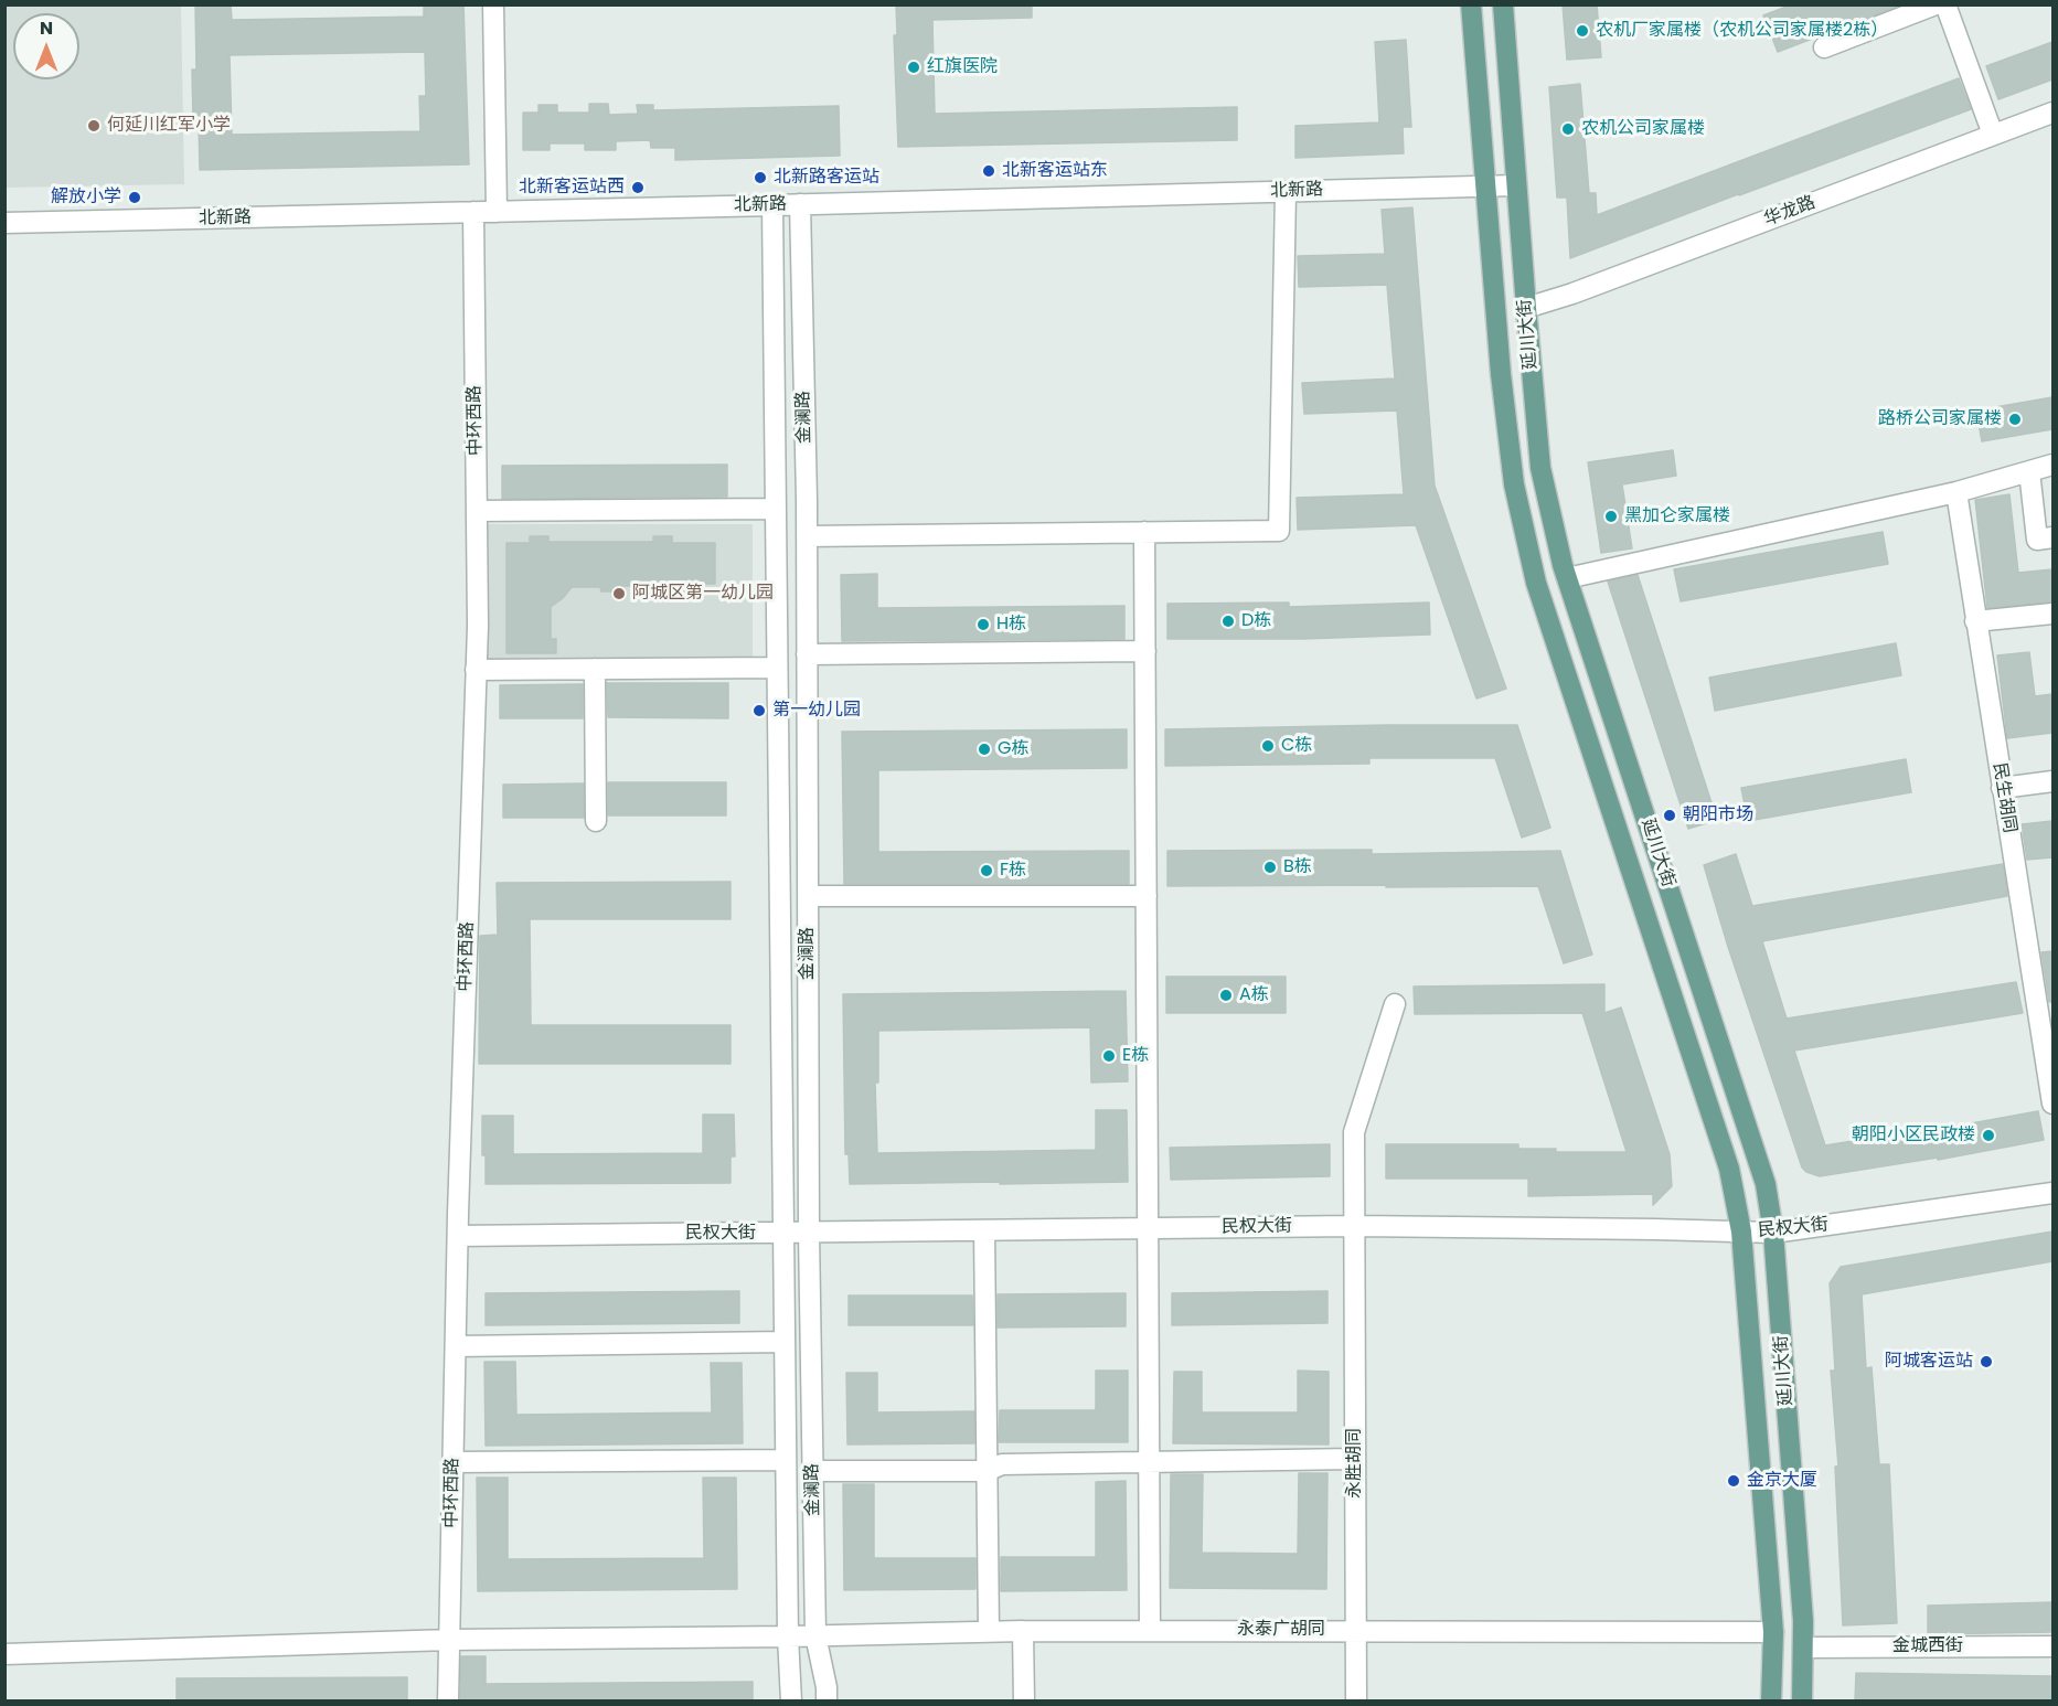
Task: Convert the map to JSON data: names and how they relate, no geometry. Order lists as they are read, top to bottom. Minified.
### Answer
{"streets":{"main road":["延川大街"],"street":["北新路","华龙路","金澜路","中环西路","民生胡同","民权大街","永胜胡同","永泰广胡同","金城西街"]},"crossings":[["北新路","延川大街"],["北新路","金澜路"],["北新路","中环西路"],["华龙路","延川大街"],["延川大街","民权大街"],["延川大街","永泰广胡同"],["延川大街","金城西街"],["金澜路","民权大街"],["金澜路","永泰广胡同"],["中环西路","民权大街"],["中环西路","永泰广胡同"],["民权大街","永胜胡同"],["永胜胡同","永泰广胡同"]],"places":["农机厂家属楼（农机公司家属楼2栋）","红旗医院","何延川红军小学","农机公司家属楼","北新客运站东","北新路客运站","北新客运站西","解放小学","路桥公司家属楼","黑加仑家属楼","阿城区第一幼儿园","D栋","H栋","第一幼儿园","C栋","G栋","朝阳市场","B栋","F栋","A栋","E栋","朝阳小区民政楼","阿城客运站","金京大厦"],"north":"top"}
